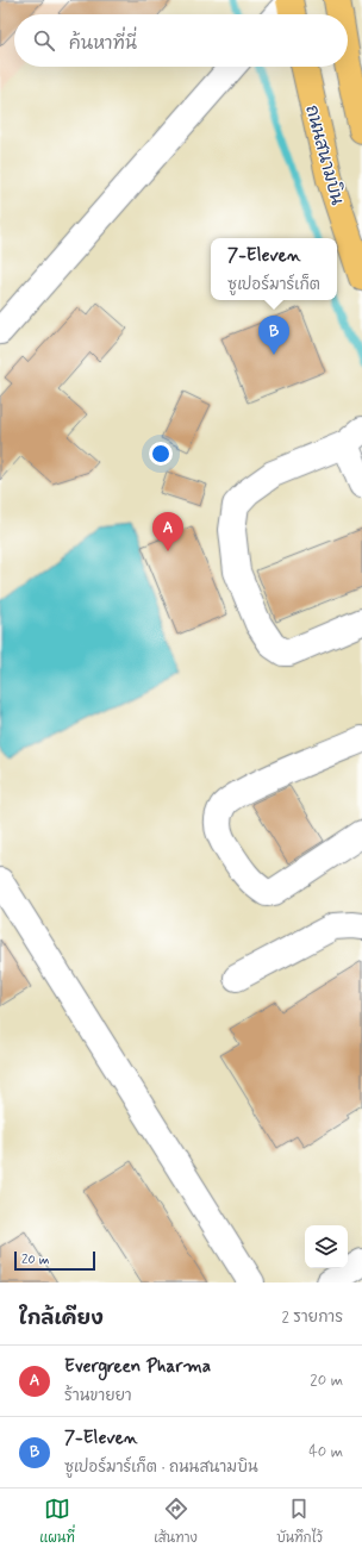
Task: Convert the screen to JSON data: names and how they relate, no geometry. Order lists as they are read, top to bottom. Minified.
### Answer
{"streets":{"main road":["ถนนสนามบิน"]},"scale_bar":"20 m","page":{"search":"ค้นหาที่นี่","popup":["7-Eleven","ซูเปอร์มาร์เก็ต"],"pins":["B","A"],"scale":"20 m","heading":["ใกล้เคียง","2 รายการ"],"list":[{"mark":"A","name":"Evergreen Pharma","note":"ร้านขายยา","value":"20 m"},{"mark":"B","name":"7-Eleven","note":"ซูเปอร์มาร์เก็ต · ถนนสนามบิน","value":"40 m"}],"nav":["แผนที่","เส้นทาง","บันทึกไว้"]}}
